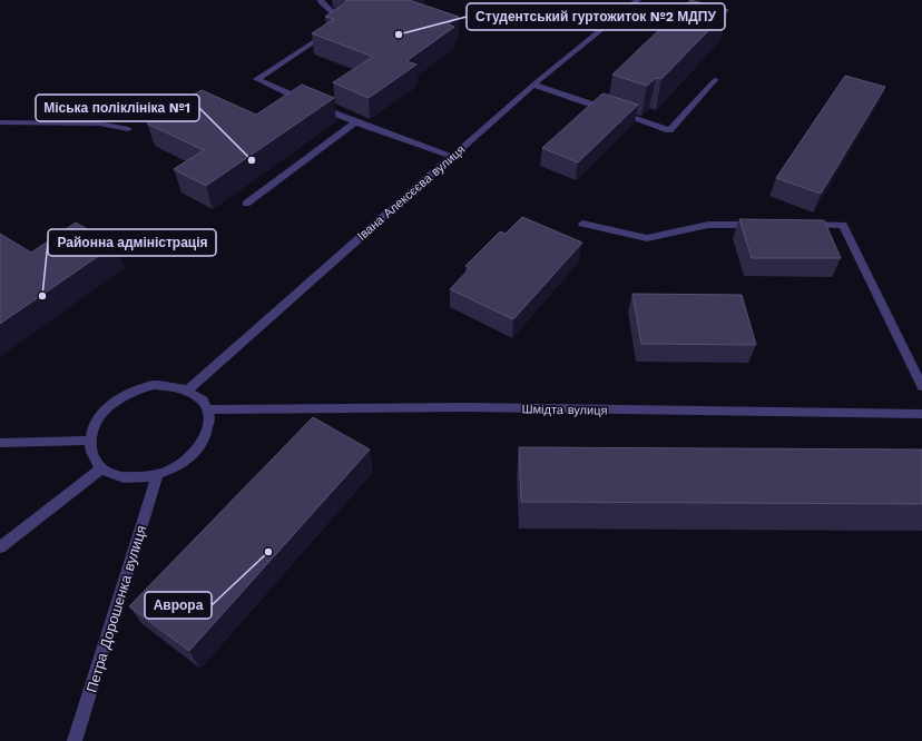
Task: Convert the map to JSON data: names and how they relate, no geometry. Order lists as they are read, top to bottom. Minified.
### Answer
{"streets":{"street":["Івана Алексєєва вулиця","Шмідта вулиця","Петра Дорошенка вулиця"]},"crossings":[["Івана Алексєєва вулиця","Шмідта вулиця"],["Івана Алексєєва вулиця","Петра Дорошенка вулиця"],["Шмідта вулиця","Петра Дорошенка вулиця"]],"places":["Студентський гуртожиток №2 МДПУ","Міська поліклініка №1","Районна адміністрація","Аврора"]}
